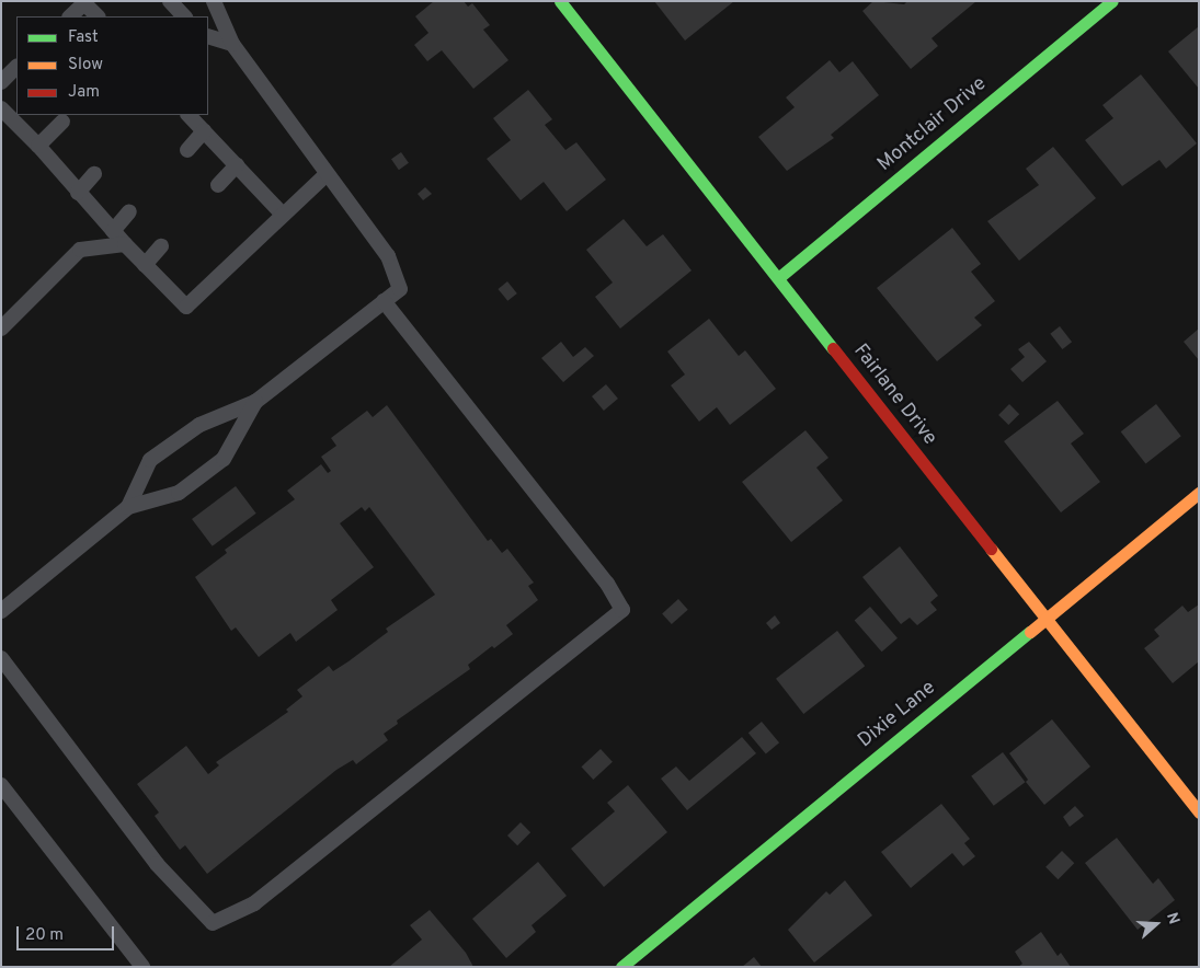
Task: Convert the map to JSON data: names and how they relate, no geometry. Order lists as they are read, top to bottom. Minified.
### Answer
{"streets":{"street":["Montclair Drive","Fairlane Drive","Dixie Lane"]},"crossings":[["Montclair Drive","Fairlane Drive"],["Fairlane Drive","Dixie Lane"]],"legend":["Fast","Slow","Jam"],"scale_bar":"20 m","north":"right"}
